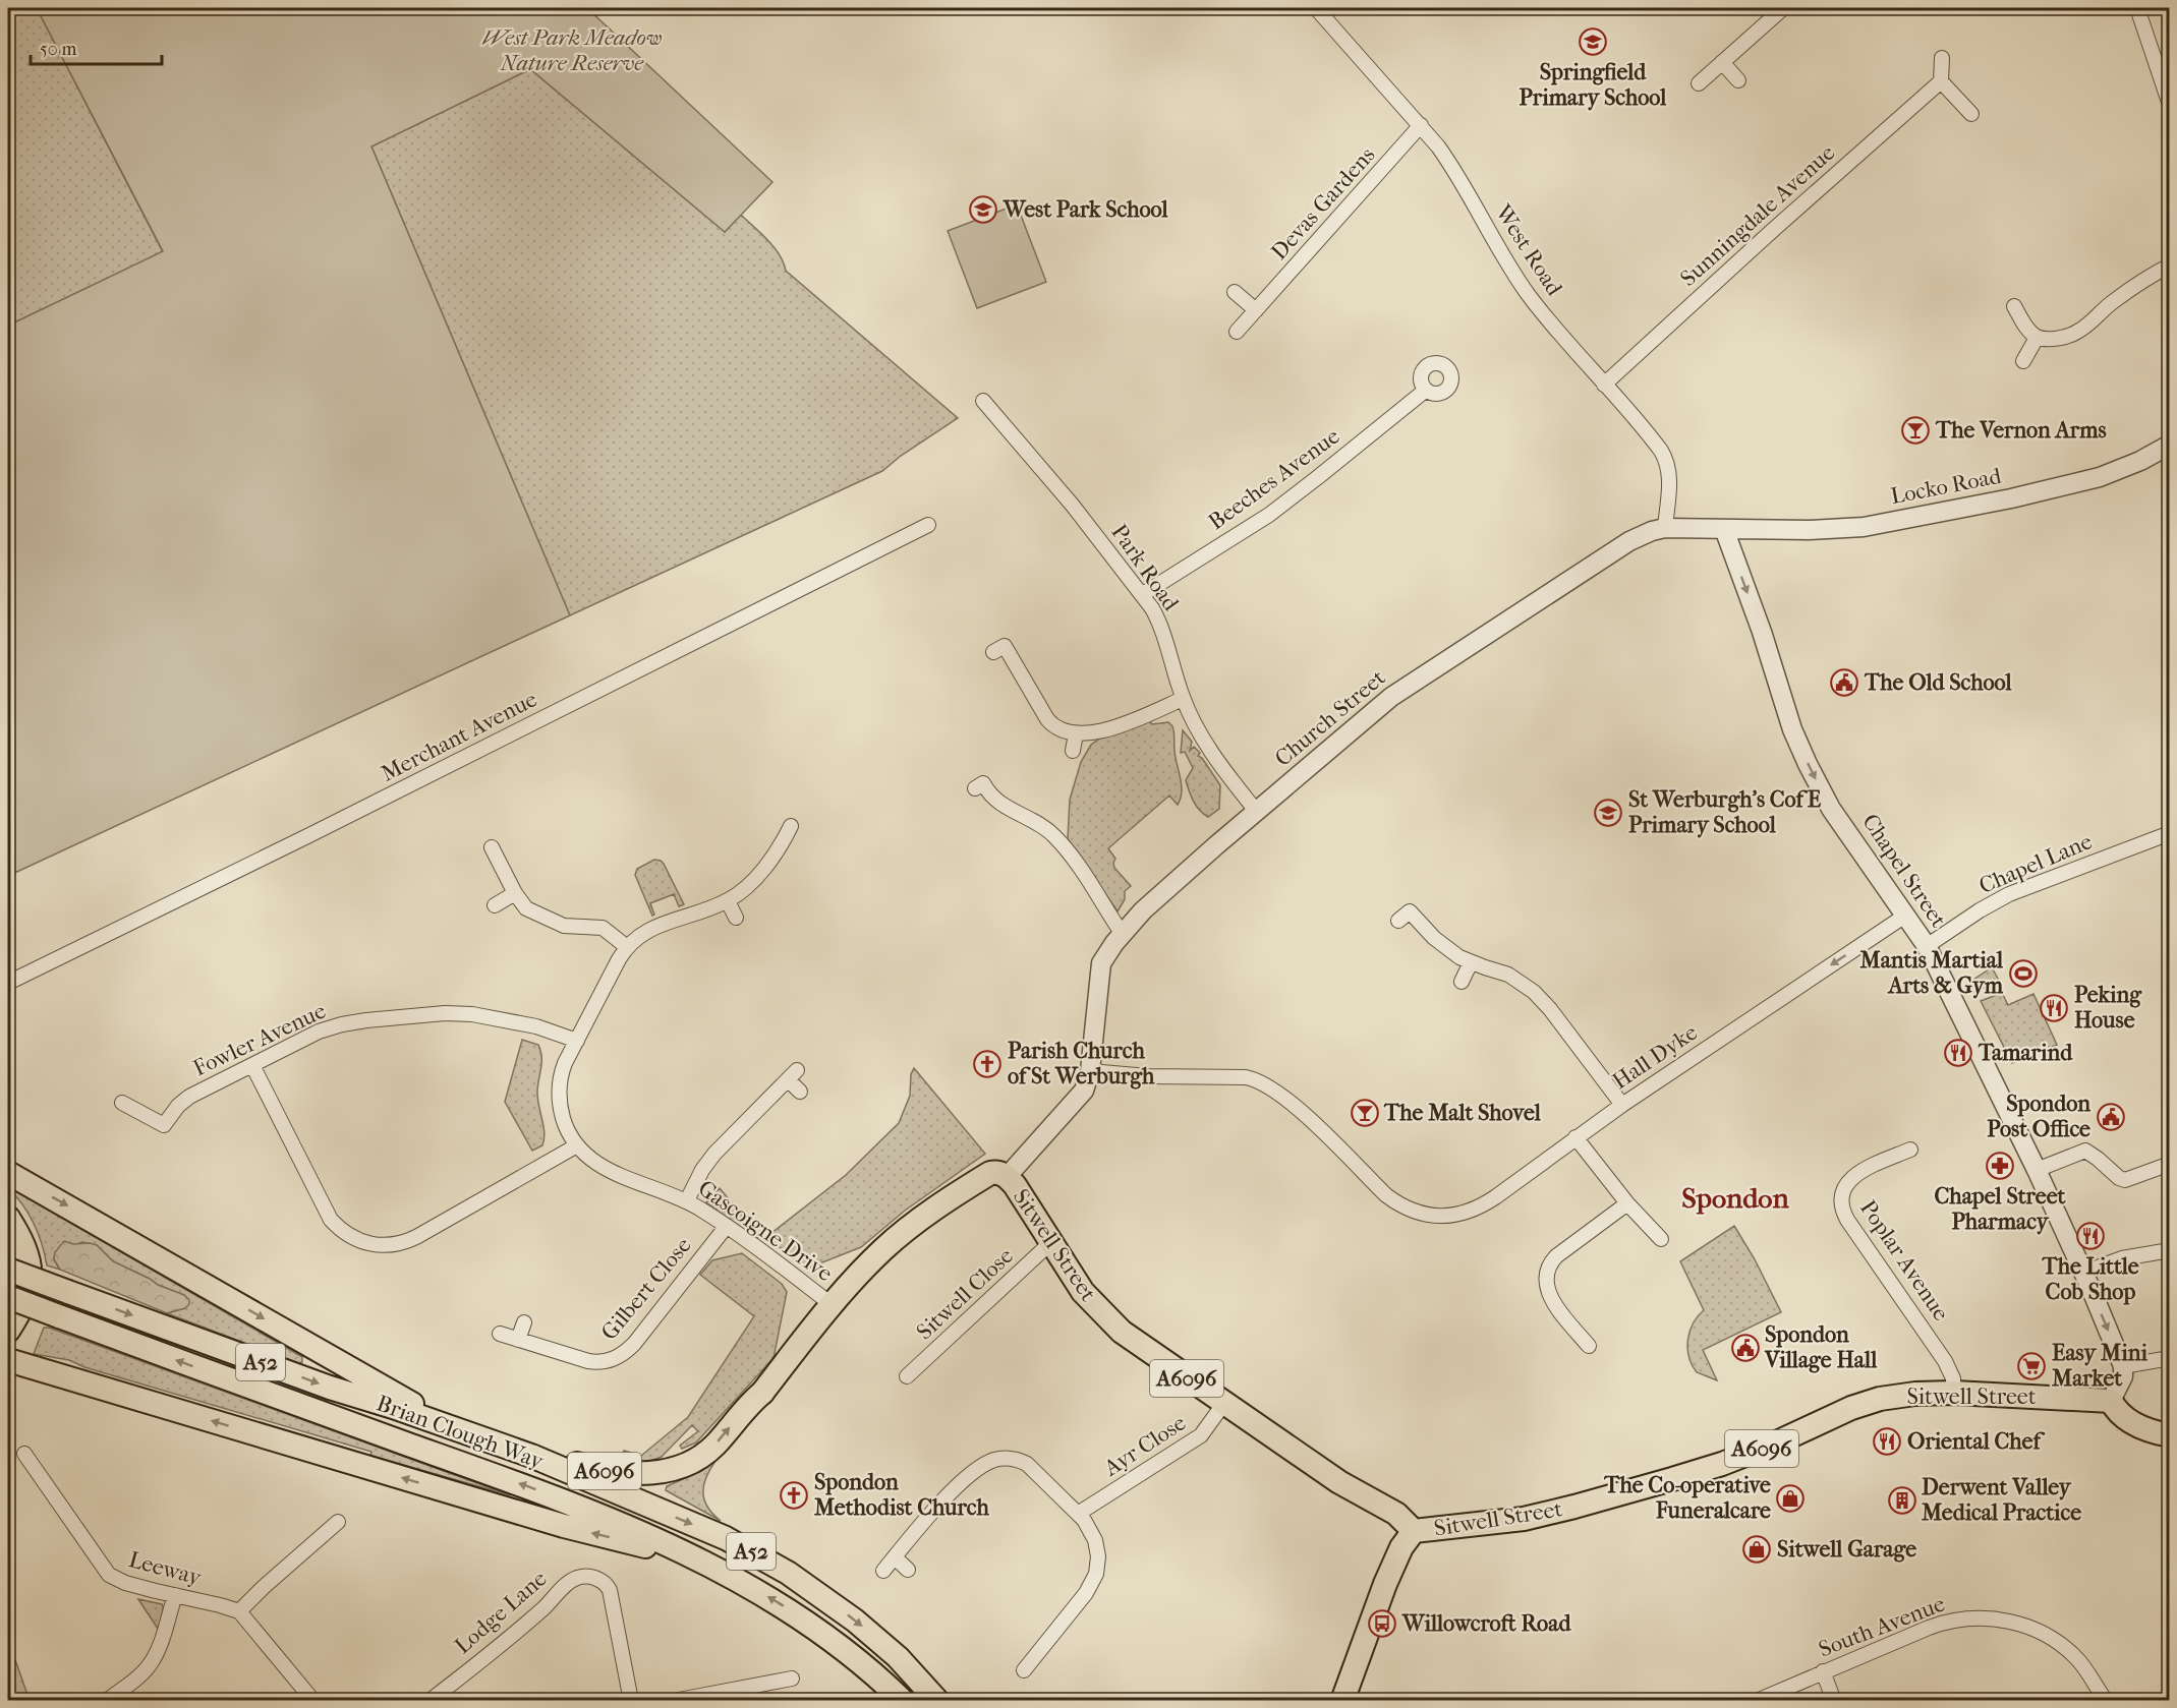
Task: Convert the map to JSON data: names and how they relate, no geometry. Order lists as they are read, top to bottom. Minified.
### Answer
{"streets":{"main road":["Sitwell Street","A52","A6096","Brian Clough Way"],"street":["Devas Gardens","Sunningdale Avenue","West Road","Beeches Avenue","Locko Road","Park Road","Church Street","Merchant Avenue","Chapel Lane","Chapel Street","Fowler Avenue","Hall Dyke","Gascoigne Drive","Poplar Avenue","Gilbert Close","Sitwell Close","Ayr Close","Leeway","Lodge Lane","South Avenue"]},"crossings":[["Devas Gardens","West Road"],["Sunningdale Avenue","West Road"],["West Road","Church Street"],["Beeches Avenue","Park Road"],["Locko Road","Church Street"],["Locko Road","Chapel Street"],["Park Road","Church Street"],["Church Street","Chapel Street"],["Church Street","Hall Dyke"],["Church Street","Sitwell Street"],["Church Street","A6096"],["Chapel Lane","Chapel Street"],["Chapel Street","Hall Dyke"],["Fowler Avenue","Gascoigne Drive"],["Gascoigne Drive","Gilbert Close"],["Gascoigne Drive","A6096"],["Sitwell Street","Poplar Avenue"],["Sitwell Street","Sitwell Close"],["Sitwell Street","A6096"],["Sitwell Street","Ayr Close"],["A6096","Brian Clough Way"]],"one_way":["Chapel Street","Hall Dyke"],"districts":["Spondon"],"parks":["West Park Meadow Nature Reserve"],"places":{"school or university":["Springfield Primary School","West Park School","St Werburgh's CofE Primary School"],"bar":["The Vernon Arms","The Malt Shovel"],"public building":["The Old School","Spondon Post Office","Spondon Village Hall"],"sports":["Mantis Martial Arts & Gym"],"restaurant":["Peking House","Tamarind","The Little Cob Shop","Oriental Chef"],"church":["Parish Church of St Werburgh","Spondon Methodist Church"],"pharmacy":["Chapel Street Pharmacy"],"supermarket":["Easy Mini Market"],"shop":["The Co-operative Funeralcare","Sitwell Garage"],"building":["Derwent Valley Medical Practice"],"bus stop":["Willowcroft Road"]},"scale_bar":"50 m"}
